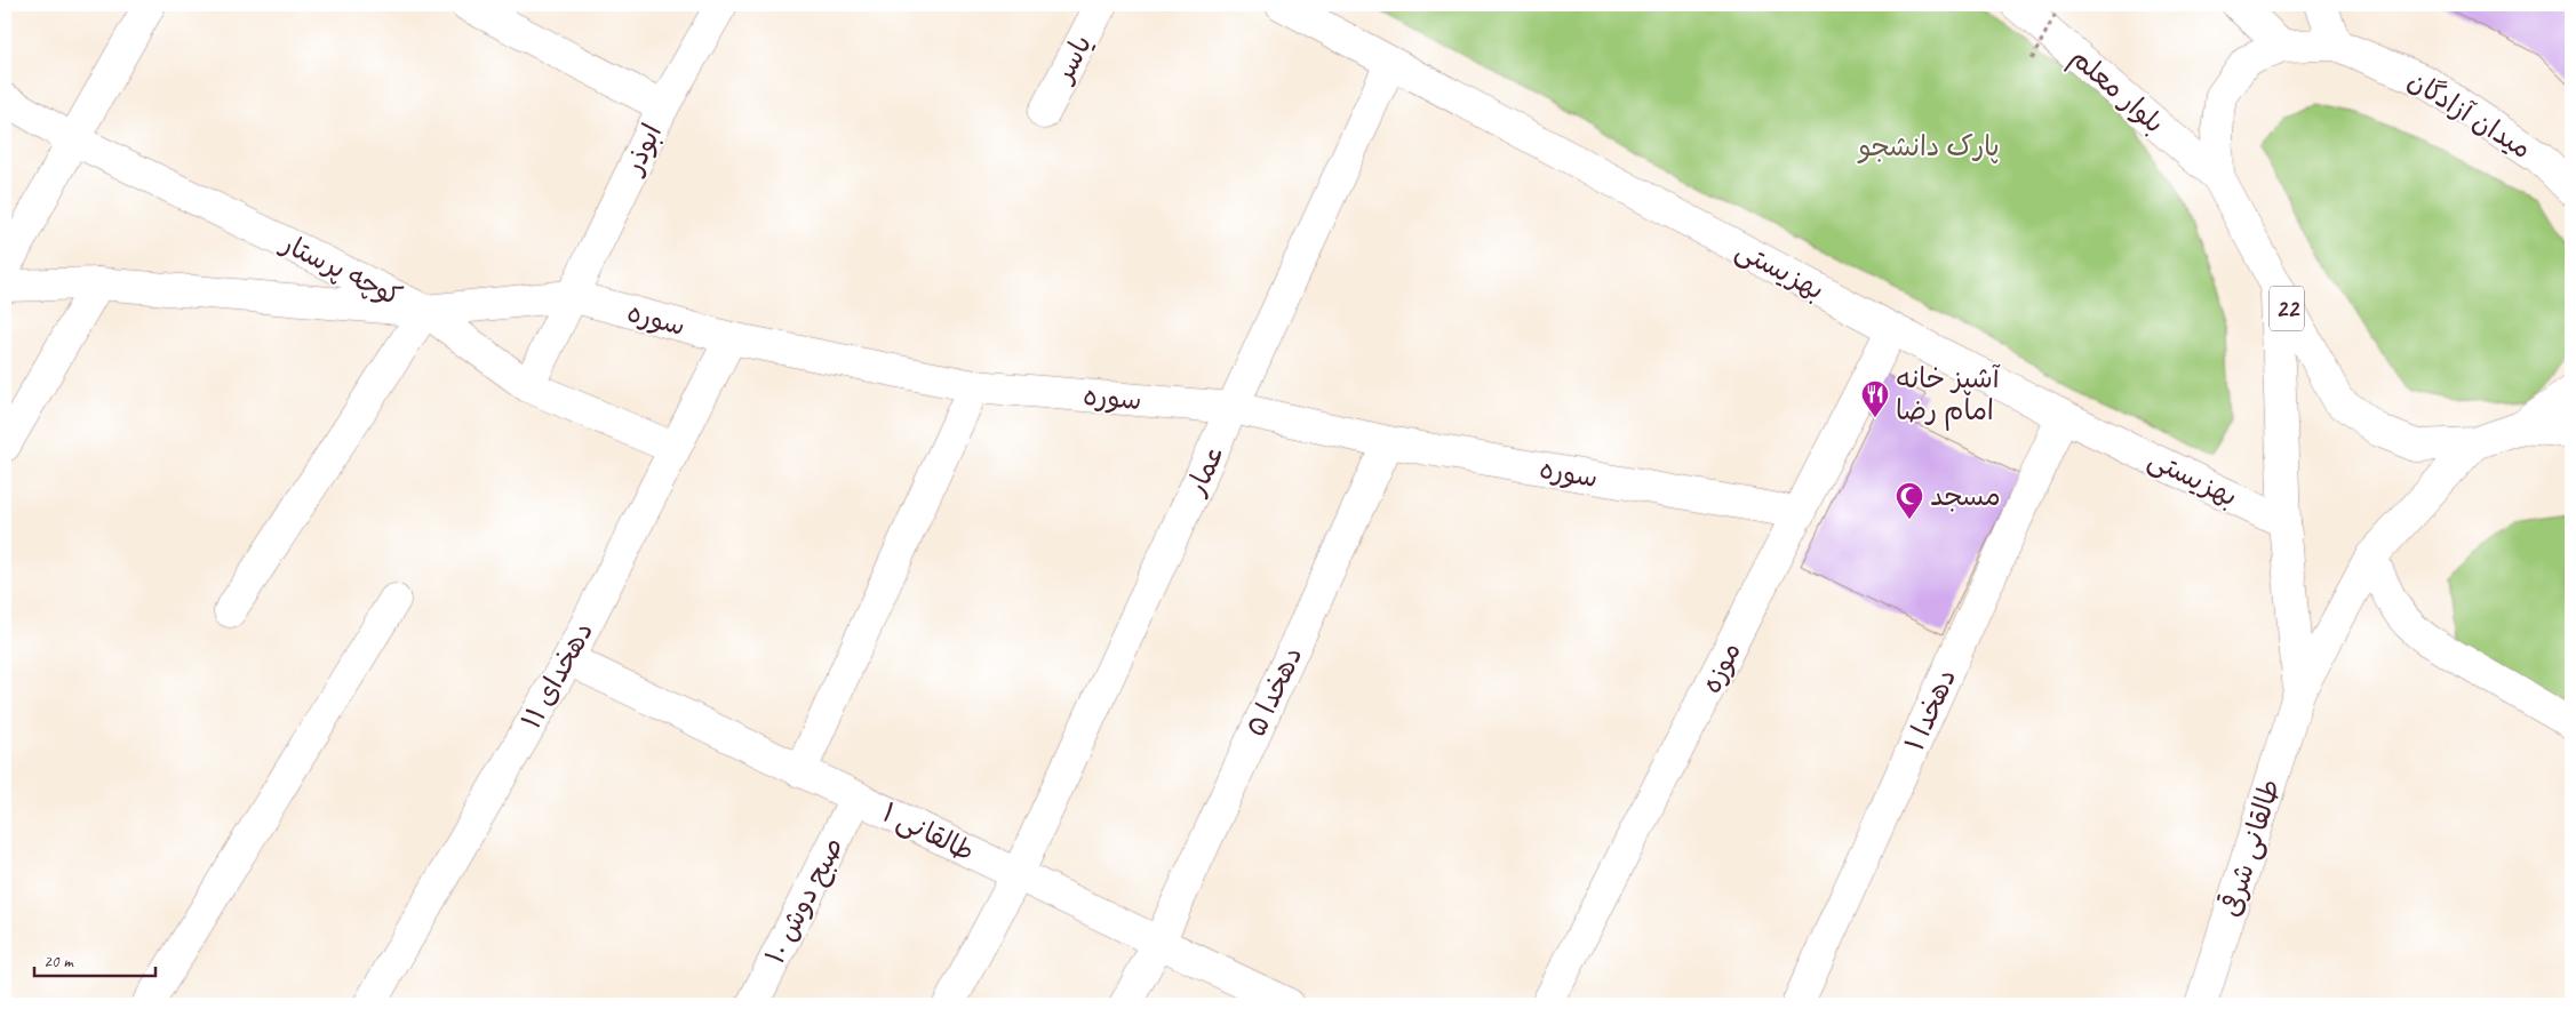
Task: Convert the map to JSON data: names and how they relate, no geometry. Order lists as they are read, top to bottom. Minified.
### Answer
{"streets":{"street":["یاسر","بلوار معلم","میدان آزادگان","ابوذر","کوچه پرستار","بهزیستی","22","سوره","عمار","موزه","دهخدای ۱۱","دهخدا ۵","دهخدا ۱","طالقانی ۱","طالقانی شرقی","صبح دوش ۱۰"]},"crossings":[["بلوار معلم","میدان آزادگان"],["میدان آزادگان","22"],["ابوذر","کوچه پرستار"],["ابوذر","سوره"],["کوچه پرستار","سوره"],["کوچه پرستار","دهخدای ۱۱"],["بهزیستی","عمار"],["بهزیستی","موزه"],["بهزیستی","دهخدا ۱"],["سوره","عمار"],["سوره","موزه"],["سوره","دهخدای ۱۱"],["سوره","دهخدا ۵"],["عمار","طالقانی ۱"],["دهخدای ۱۱","طالقانی ۱"],["دهخدا ۵","طالقانی ۱"],["طالقانی ۱","صبح دوش ۱۰"]],"parks":["پارک دانشجو"],"places":{"restaurant":["آشپز خانه امام رضا"],"mosque":["مسجد"]},"scale_bar":"20 m"}
